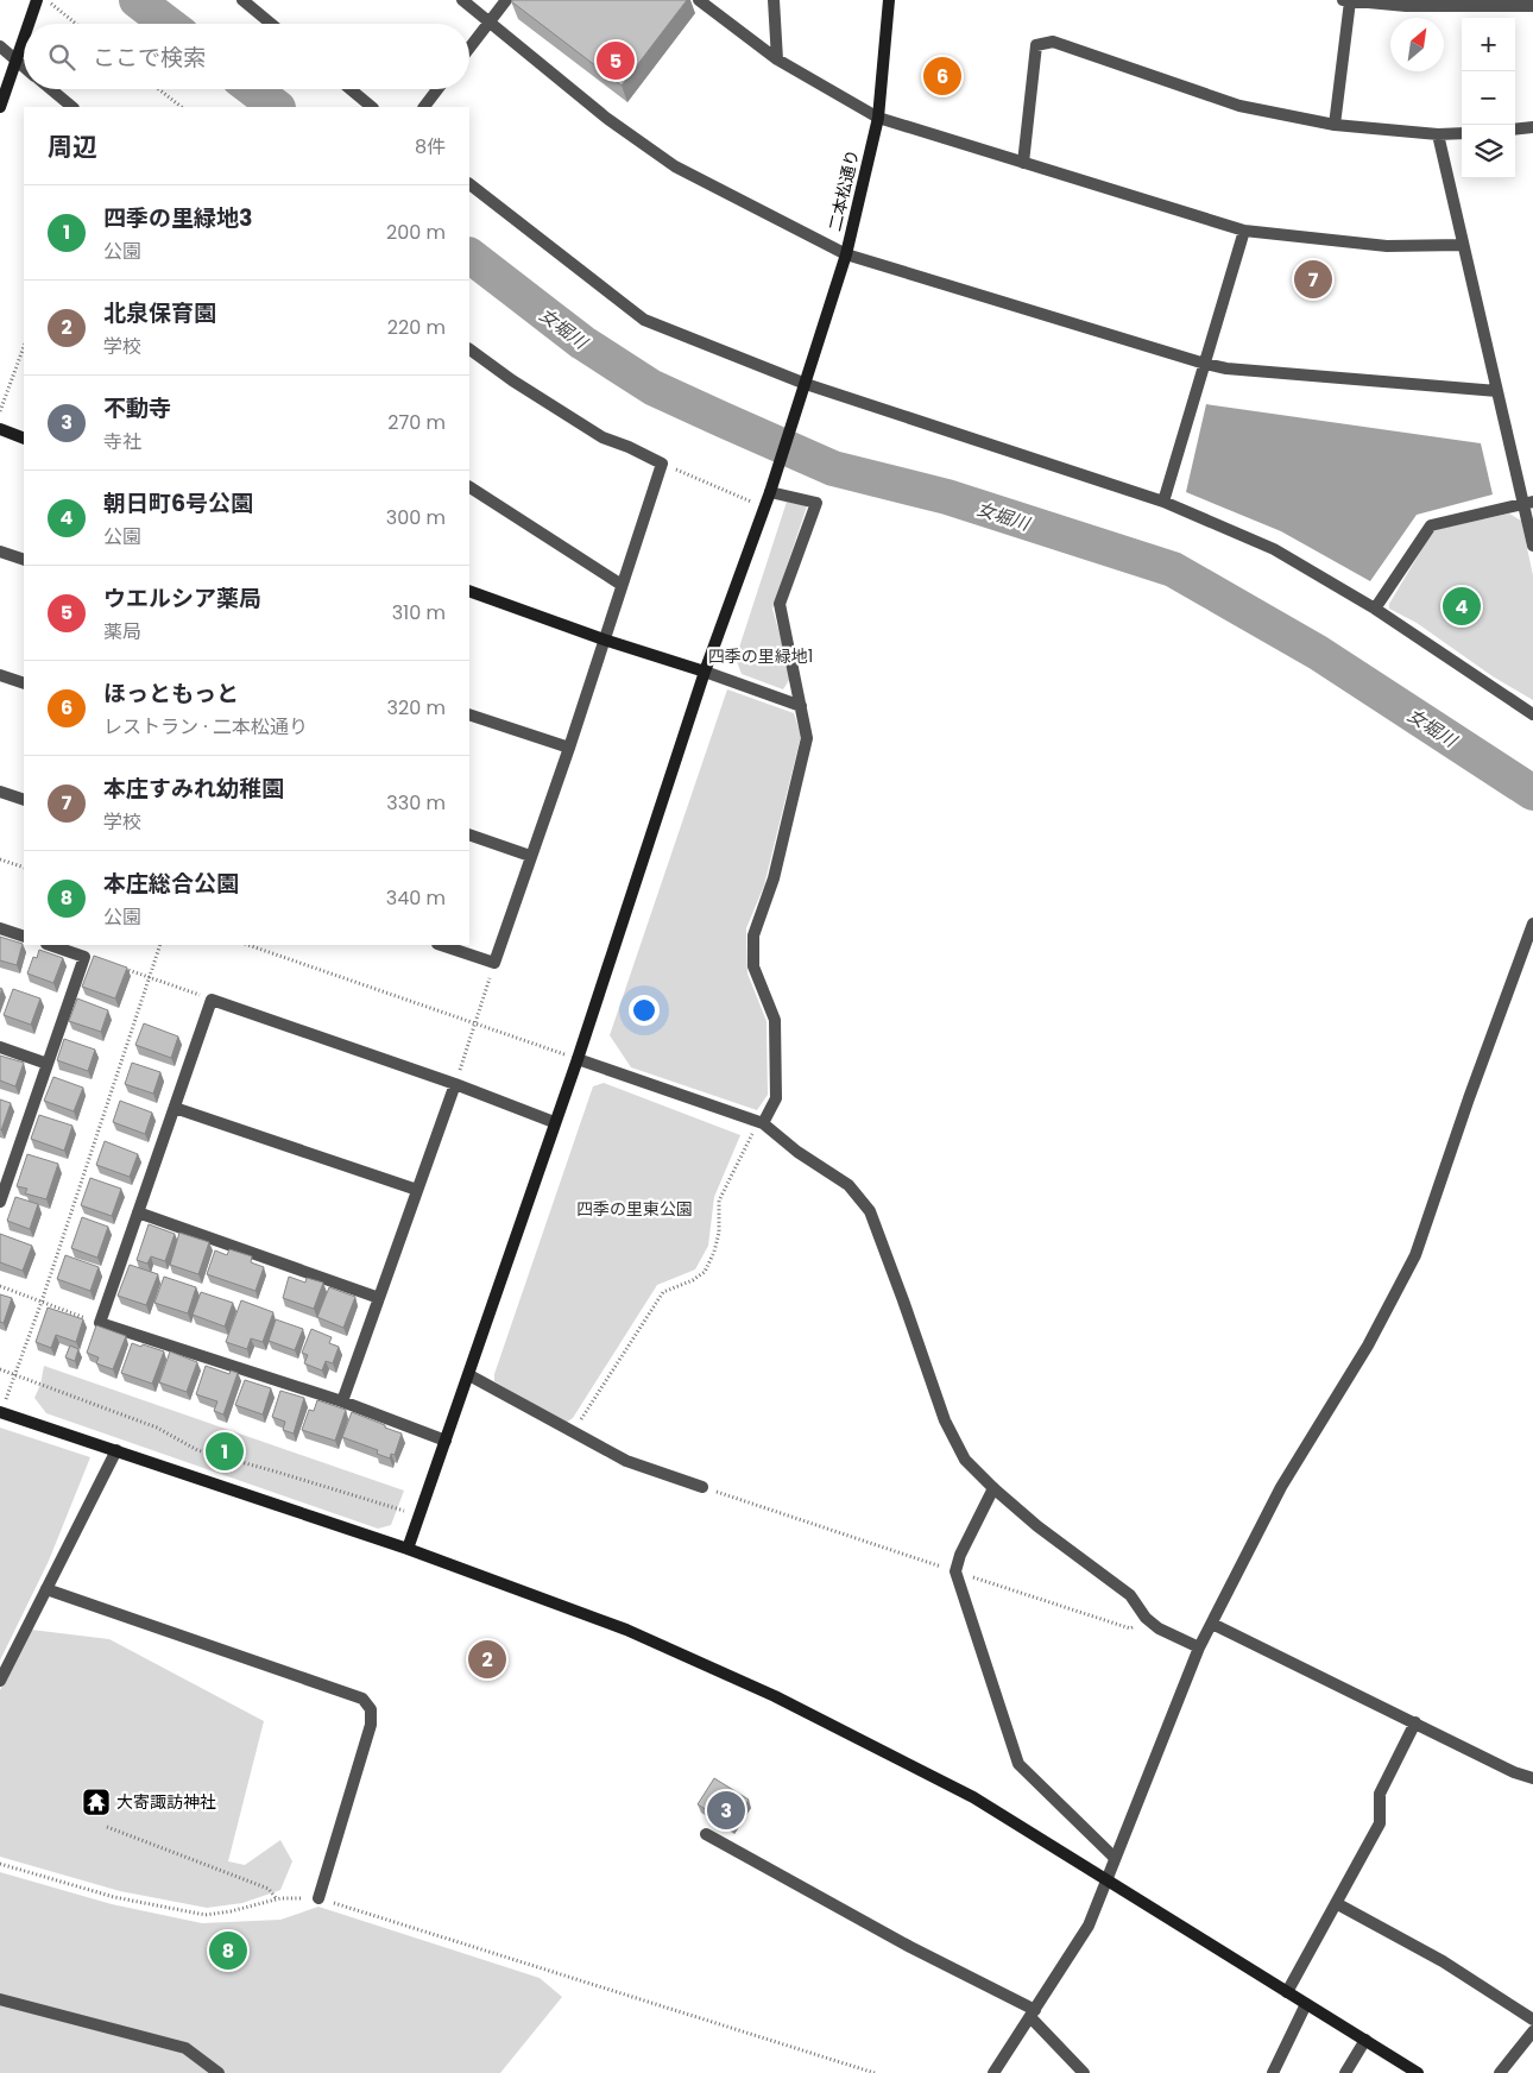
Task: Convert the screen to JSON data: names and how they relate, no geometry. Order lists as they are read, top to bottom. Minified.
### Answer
{"streets":{"street":["二本松通り"]},"water":["女堀川"],"parks":["四季の里緑地1","四季の里東公園"],"places":{"temple":["大寄諏訪神社"]},"north":"top right","page":{"map_buttons":["+","−"],"search":"ここで検索","pins":["5","6","7","4","1","2","3","8"],"heading":["周辺","8件"],"list":[{"mark":"1","name":"四季の里緑地3","note":"公園","value":"200 m"},{"mark":"2","name":"北泉保育園","note":"学校","value":"220 m"},{"mark":"3","name":"不動寺","note":"寺社","value":"270 m"},{"mark":"4","name":"朝日町6号公園","note":"公園","value":"300 m"},{"mark":"5","name":"ウエルシア薬局","note":"薬局","value":"310 m"},{"mark":"6","name":"ほっともっと","note":"レストラン · 二本松通り","value":"320 m"},{"mark":"7","name":"本庄すみれ幼稚園","note":"学校","value":"330 m"},{"mark":"8","name":"本庄総合公園","note":"公園","value":"340 m"}]}}
